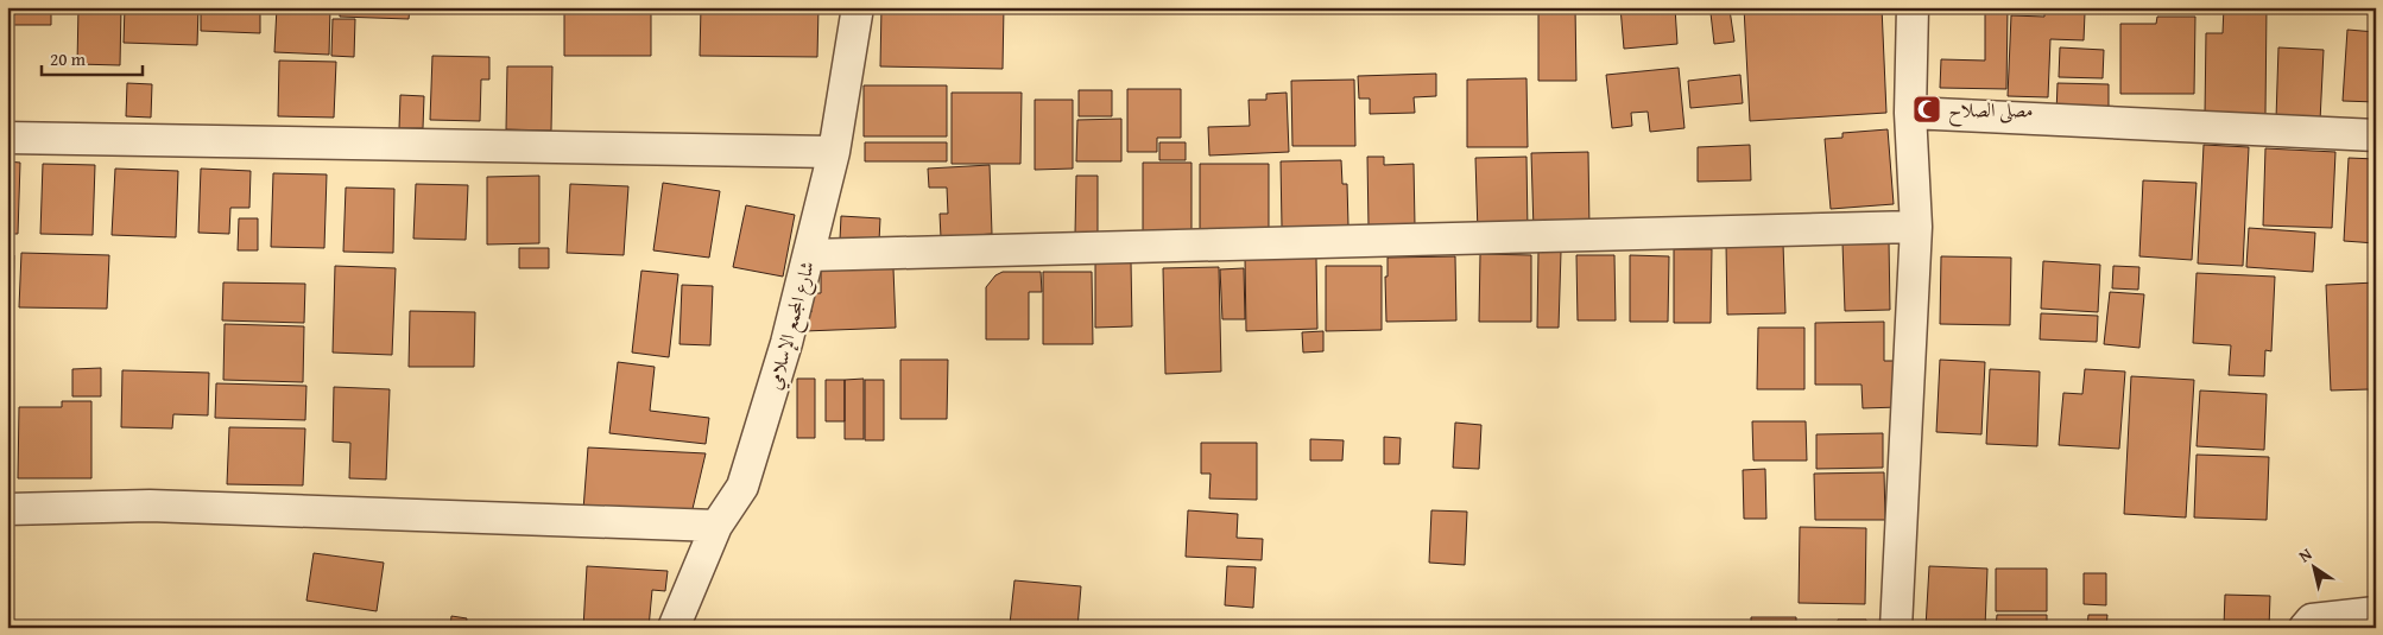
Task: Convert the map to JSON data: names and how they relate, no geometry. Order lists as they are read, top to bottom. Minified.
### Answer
{"streets":{"street":["شارع المجمع الإسلامي"]},"places":{"mosque":["مصلى الصلاح"]},"scale_bar":"20 m","north":"top left"}
